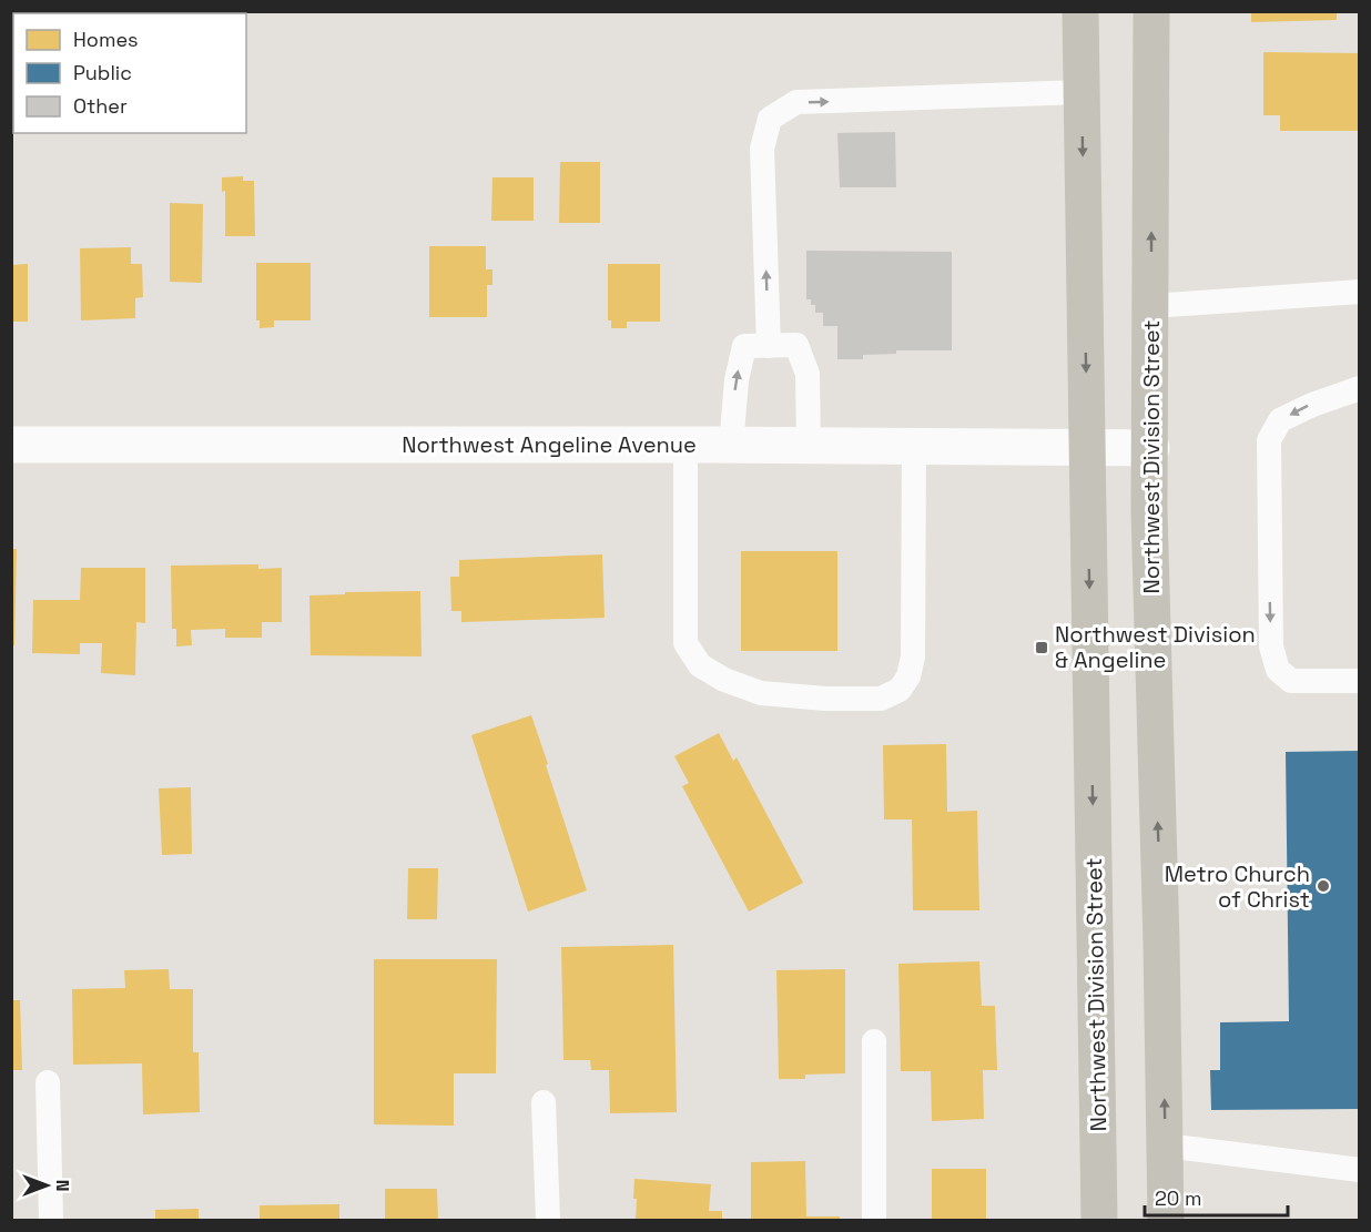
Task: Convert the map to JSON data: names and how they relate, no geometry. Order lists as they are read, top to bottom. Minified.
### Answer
{"streets":{"main road":["Northwest Division Street"],"street":["Northwest Angeline Avenue"]},"crossings":[["Northwest Angeline Avenue","Northwest Division Street"]],"places":{"transit":["Northwest Division & Angeline"],"other":["Metro Church of Christ"]},"legend":["Homes","Public","Other"],"scale_bar":"20 m","north":"right"}
